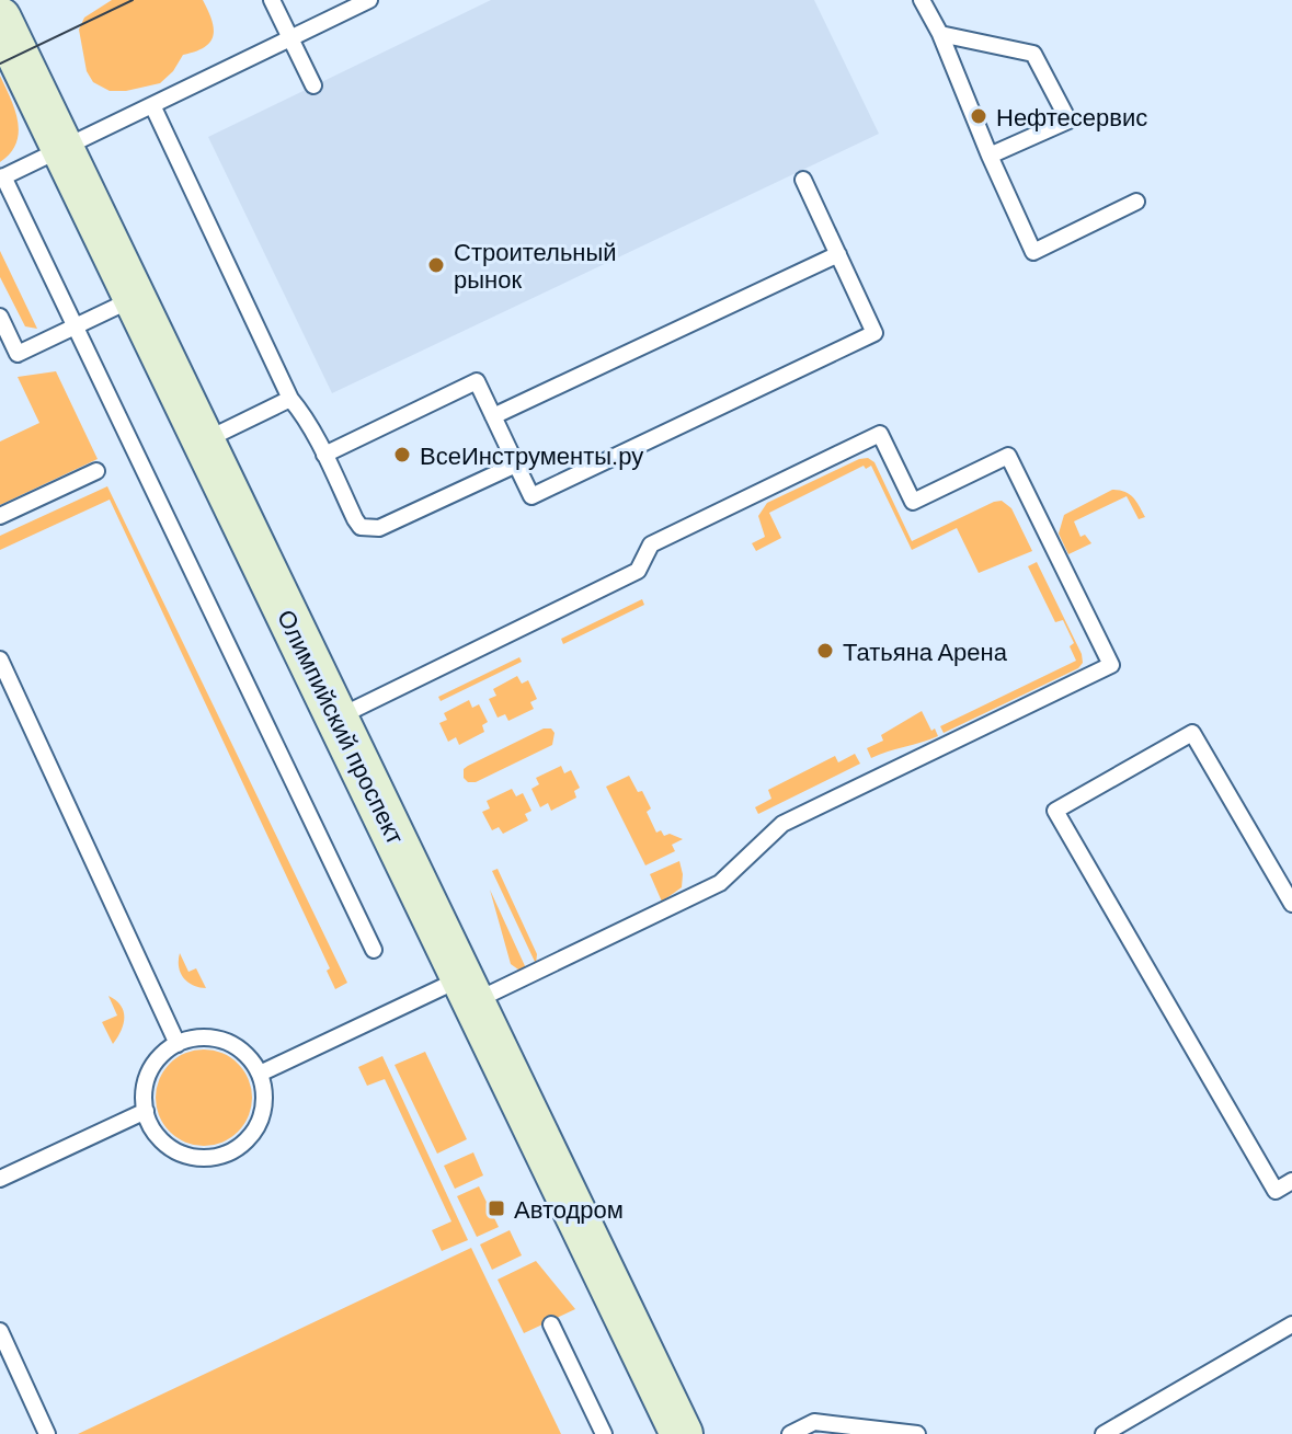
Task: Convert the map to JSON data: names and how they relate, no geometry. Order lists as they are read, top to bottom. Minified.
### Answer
{"streets":{"street":["Олимпийский проспект"]},"places":{"other":["Нефтесервис","Строительный рынок","ВсеИнструменты.ру","Татьяна Арена"],"transit":["Автодром"]}}
